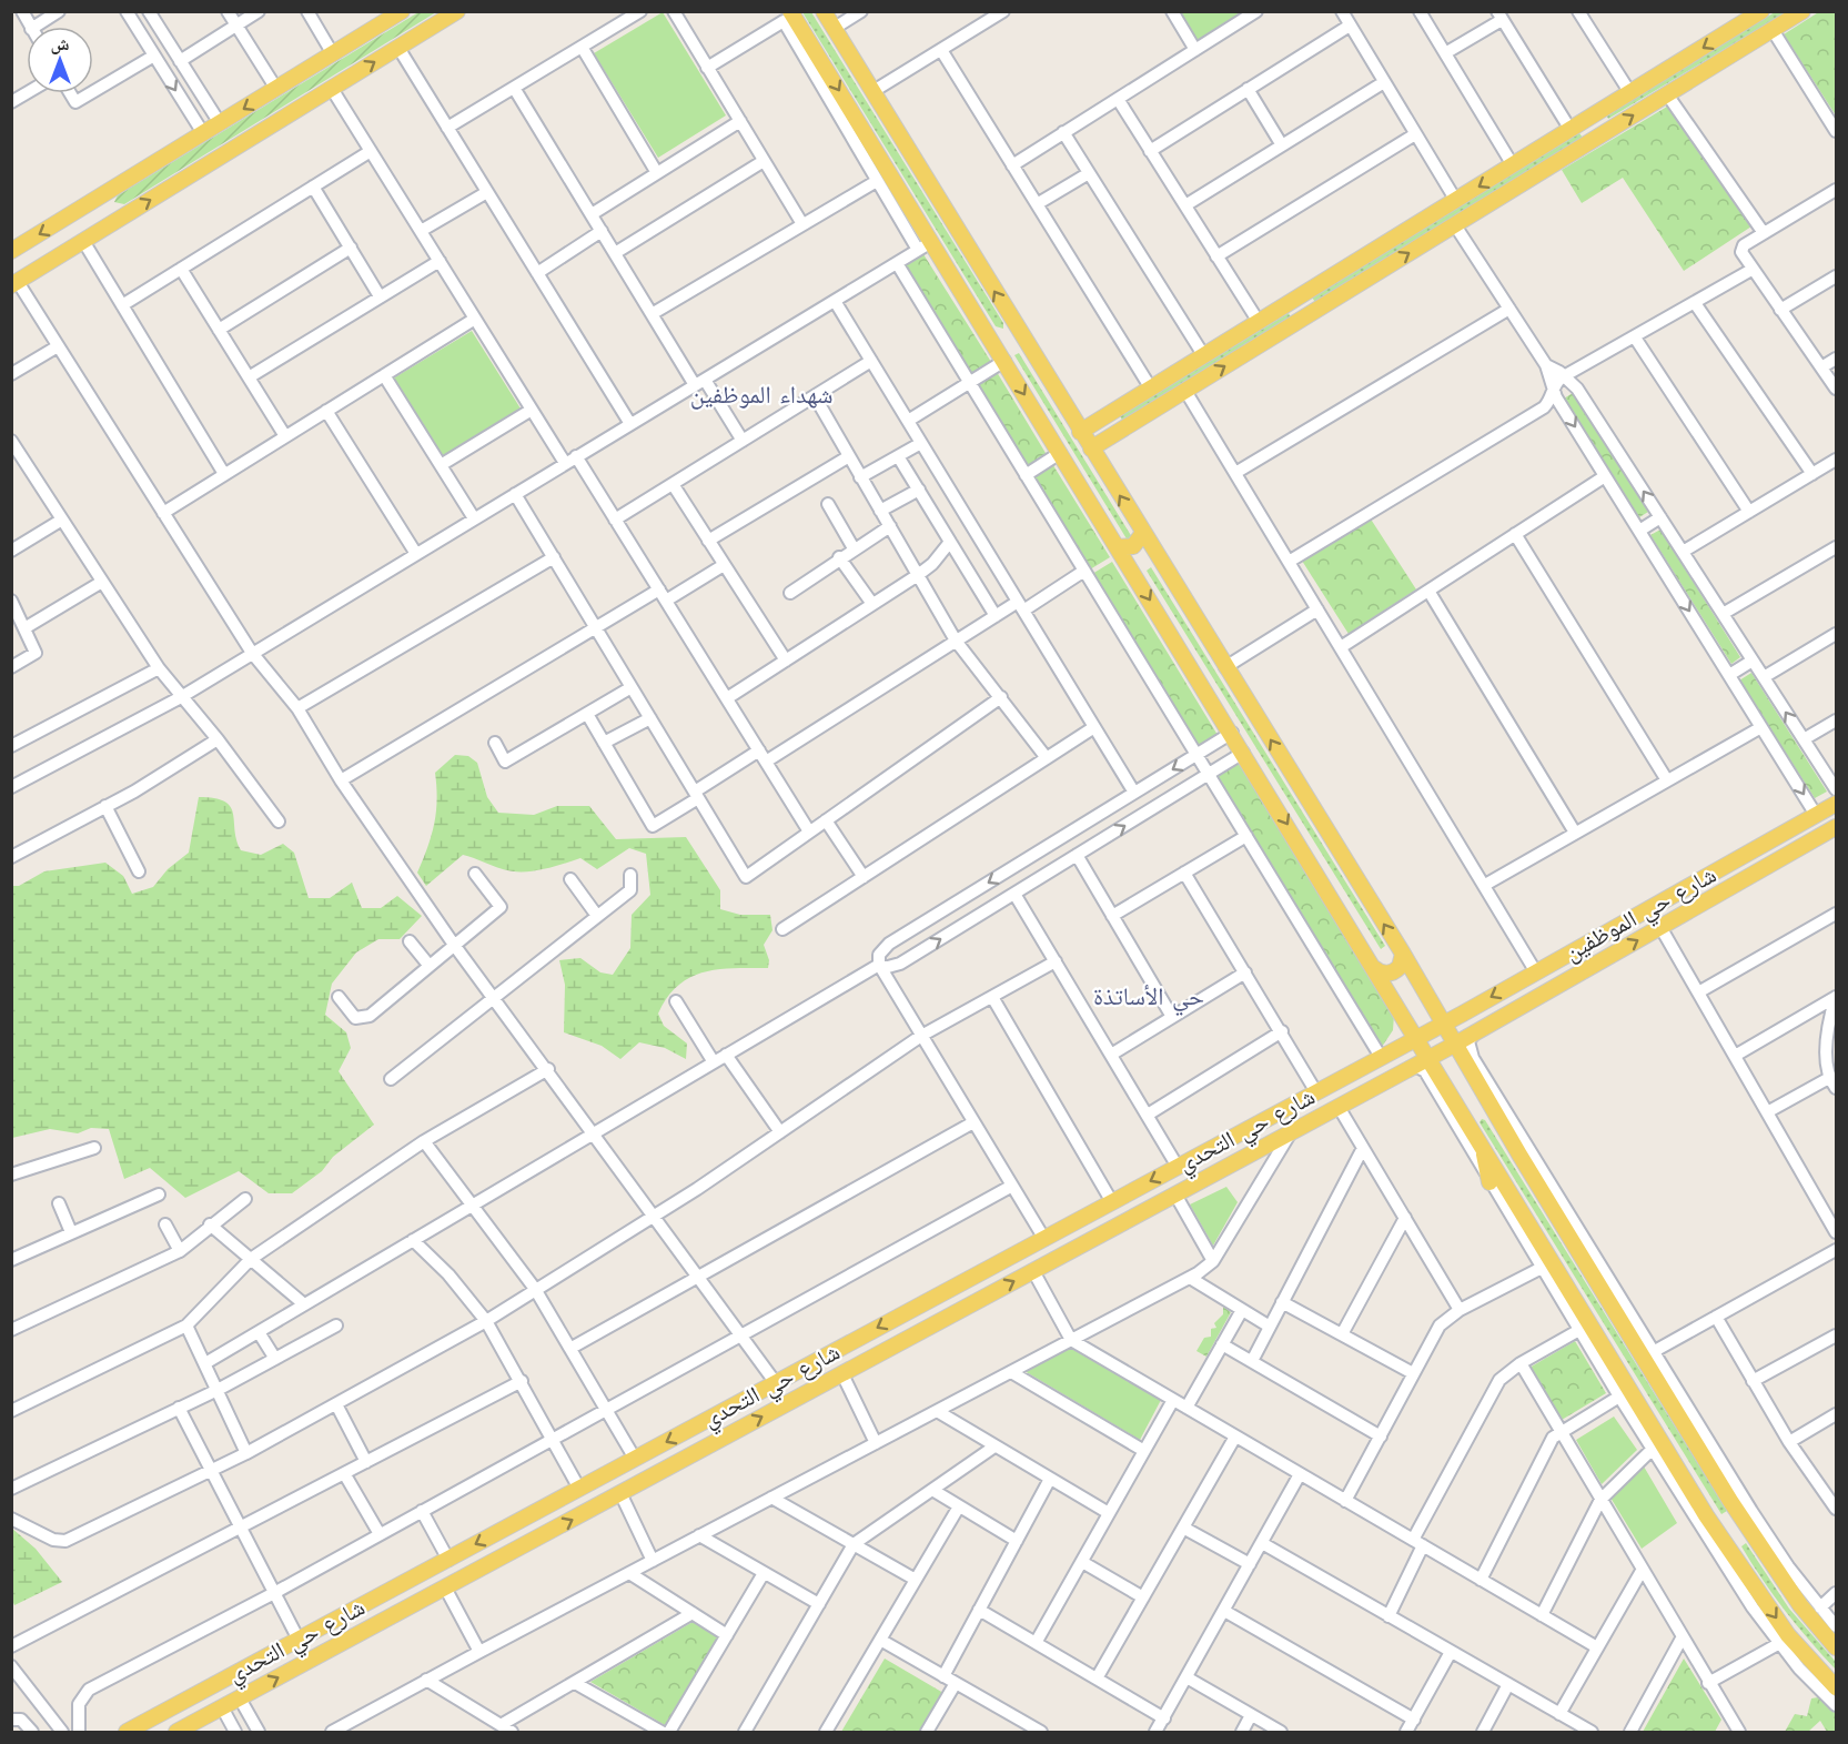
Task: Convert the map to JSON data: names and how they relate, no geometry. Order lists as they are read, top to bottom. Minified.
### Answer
{"streets":{"main road":["شارع حي الموظفين","شارع حي التحدي"]},"crossings":[["شارع حي الموظفين","شارع حي التحدي"]],"districts":["شهداء الموظفين","حي الأساتذة"],"north":"top"}
